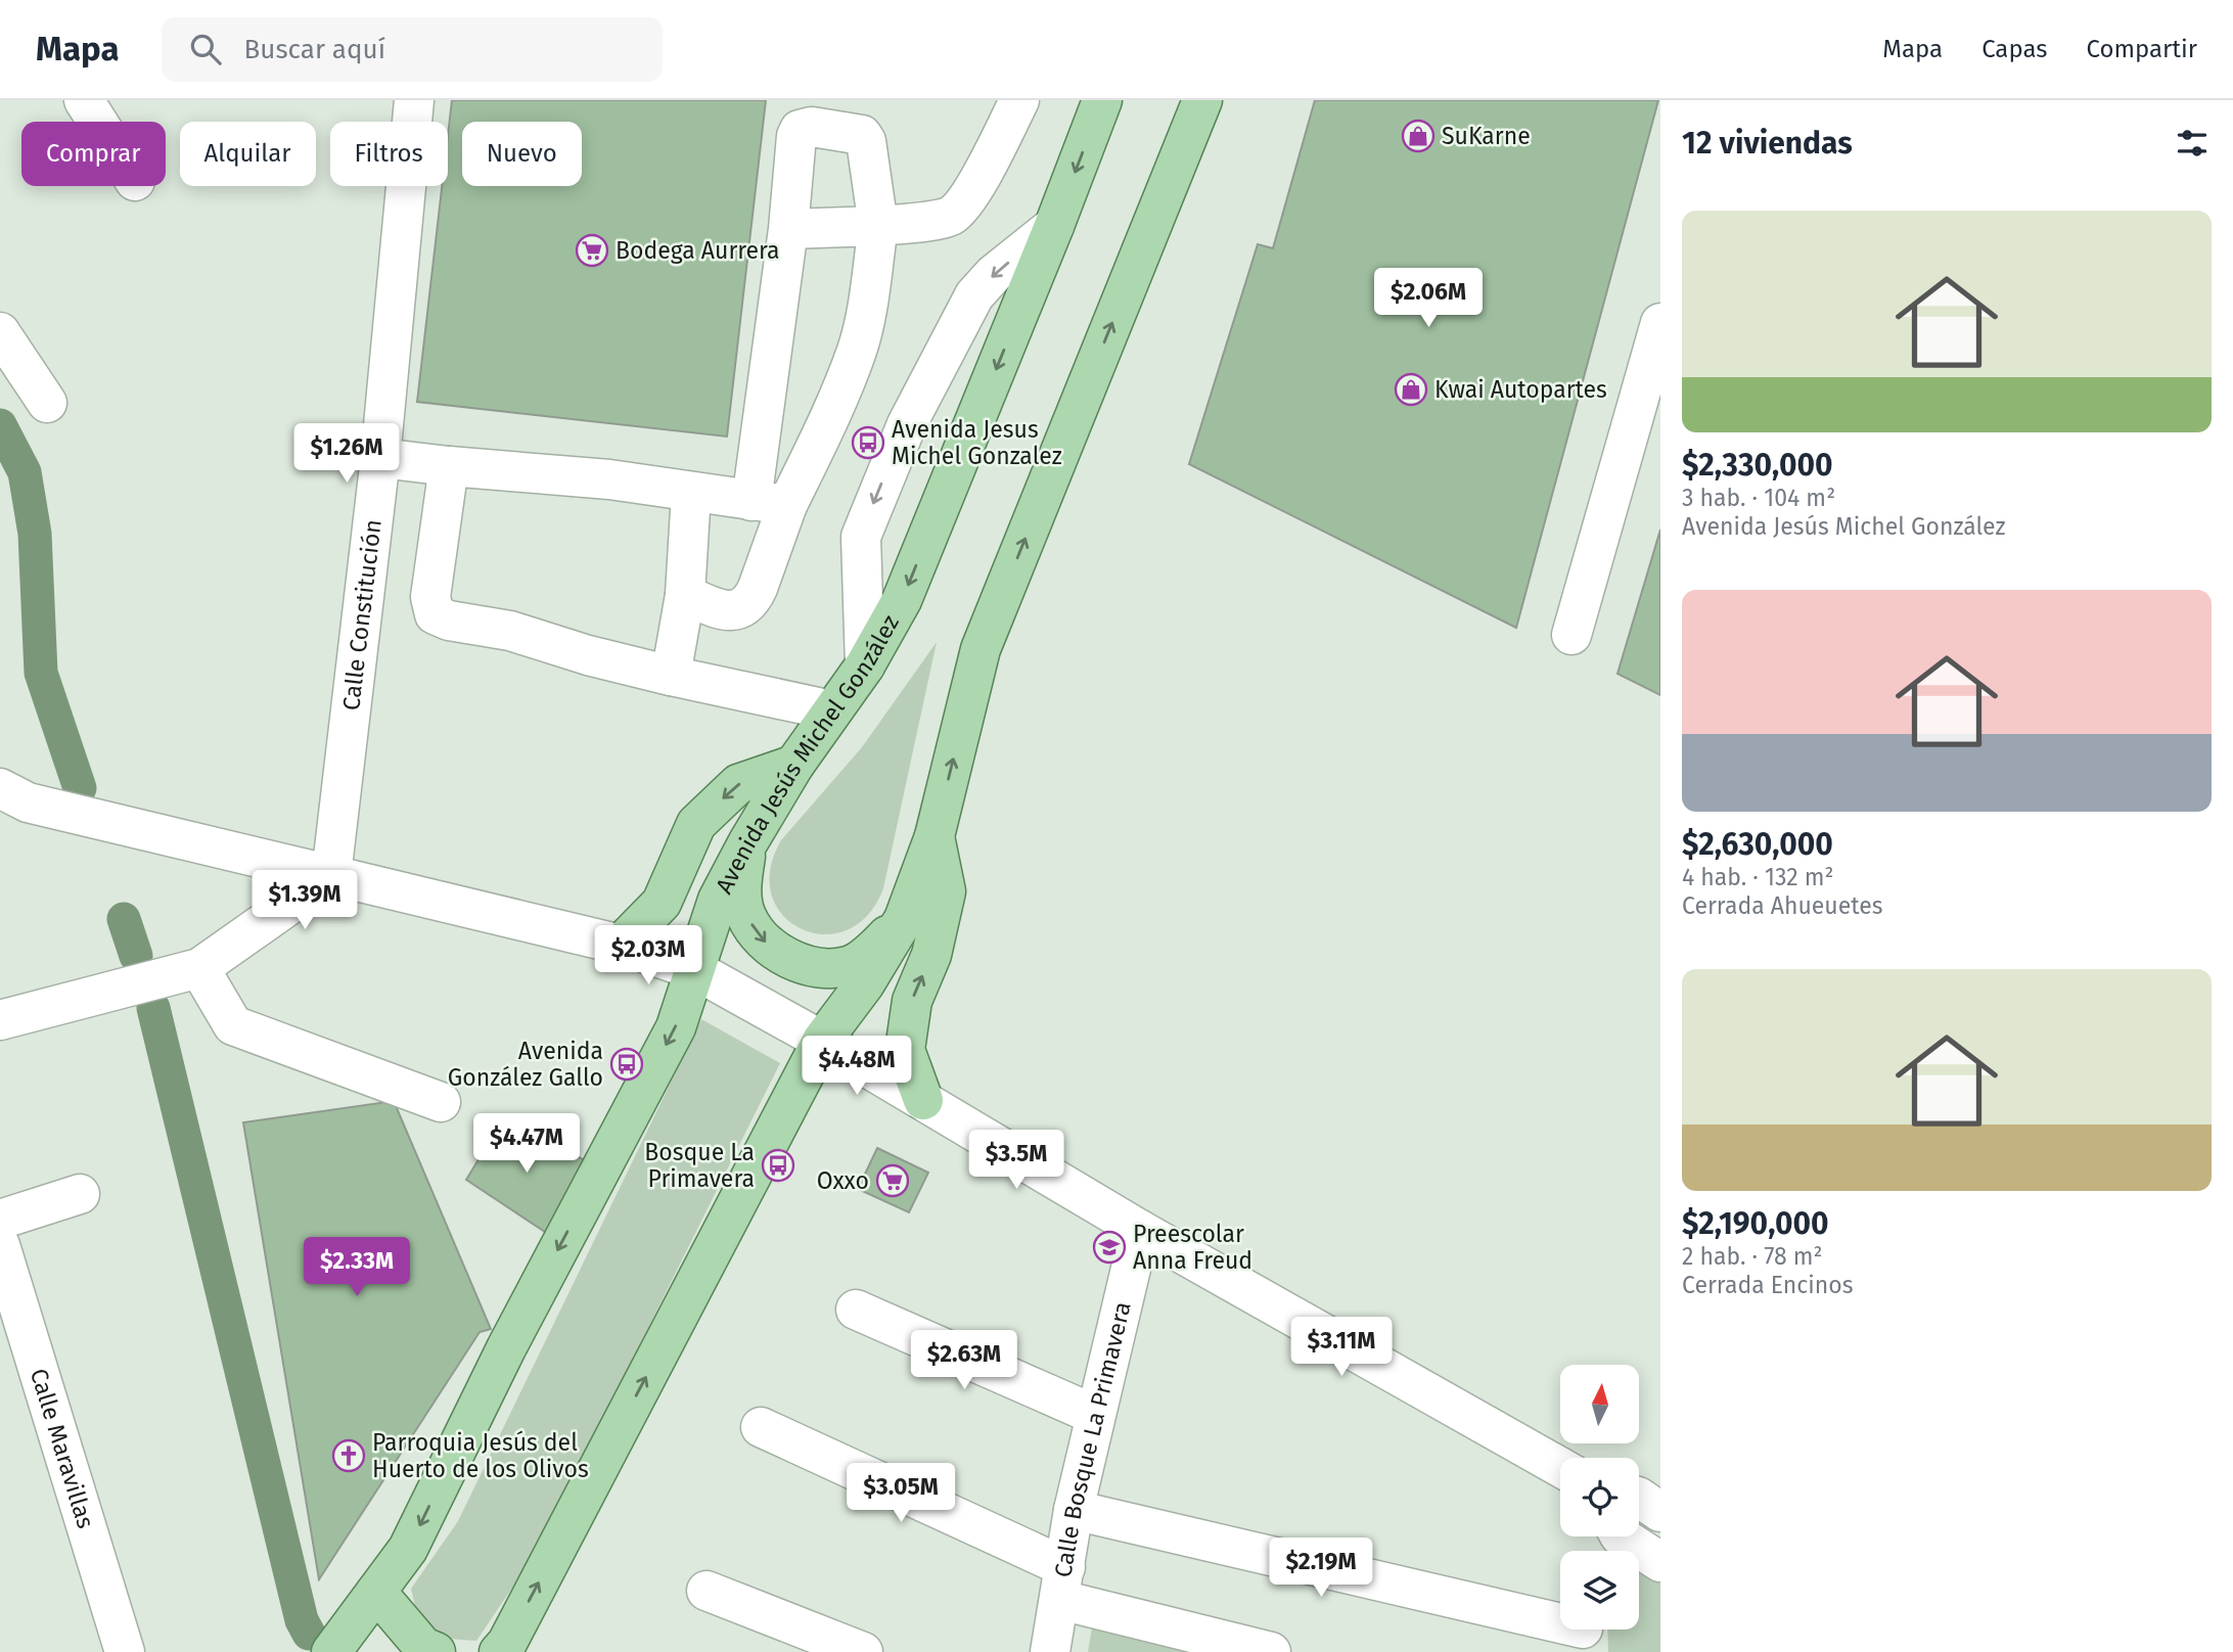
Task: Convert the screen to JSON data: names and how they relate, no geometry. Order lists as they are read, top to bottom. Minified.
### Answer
{"streets":{"main road":["Avenida Jesús Michel González"],"street":["Calle Constitución","Calle Bosque La Primavera","Calle Maravillas"]},"places":{"shop":["SuKarne","Kwai Autopartes"],"supermarket":["Bodega Aurrera","Oxxo"],"bus stop":["Avenida Jesus Michel Gonzalez","Avenida González Gallo","Bosque La Primavera"],"school or university":["Preescolar Anna Freud"],"church":["Parroquia Jesús del Huerto de los Olivos"]},"north":"top","page":{"header":"Mapa","search":"Buscar aquí","nav":["Mapa","Capas","Compartir"],"heading":"12 viviendas","chip":["Comprar","Alquilar","Filtros","Nuevo"],"list":[{"name":"$2,330,000","note":"3 hab. · 104 m² · Avenida Jesús Michel González"},{"name":"$2,630,000","note":"4 hab. · 132 m² · Cerrada Ahueuetes"},{"name":"$2,190,000","note":"2 hab. · 78 m² · Cerrada Encinos"}],"price":["$2.06M","$1.26M","$1.39M","$2.03M","$4.48M","$4.47M","$3.5M","$2.33M","$3.11M","$2.63M","$3.05M","$2.19M"]}}
